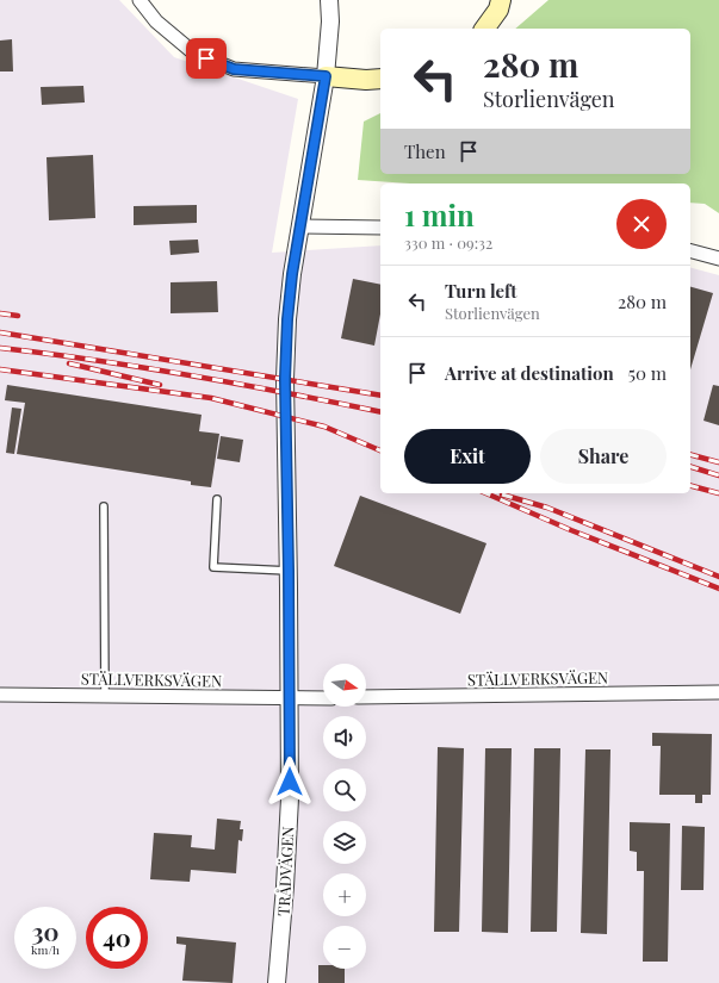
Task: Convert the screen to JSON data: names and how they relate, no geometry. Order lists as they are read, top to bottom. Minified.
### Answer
{"streets":{"street":["STÄLLVERKSVÄGEN","TRÅDVÄGEN"]},"crossings":[["STÄLLVERKSVÄGEN","TRÅDVÄGEN"]],"north":"right","page":{"turn":["280 m","Storlienvägen"],"then":"Then","heading":["1 min","330 m · 09:32"],"list":[{"name":"Turn left","note":"Storlienvägen","value":"280 m"},{"name":"Arrive at destination","value":"50 m"}],"buttons":["Exit","Share"],"map_buttons":["+","−"],"speed":"30 km/h","limit":"40"}}
